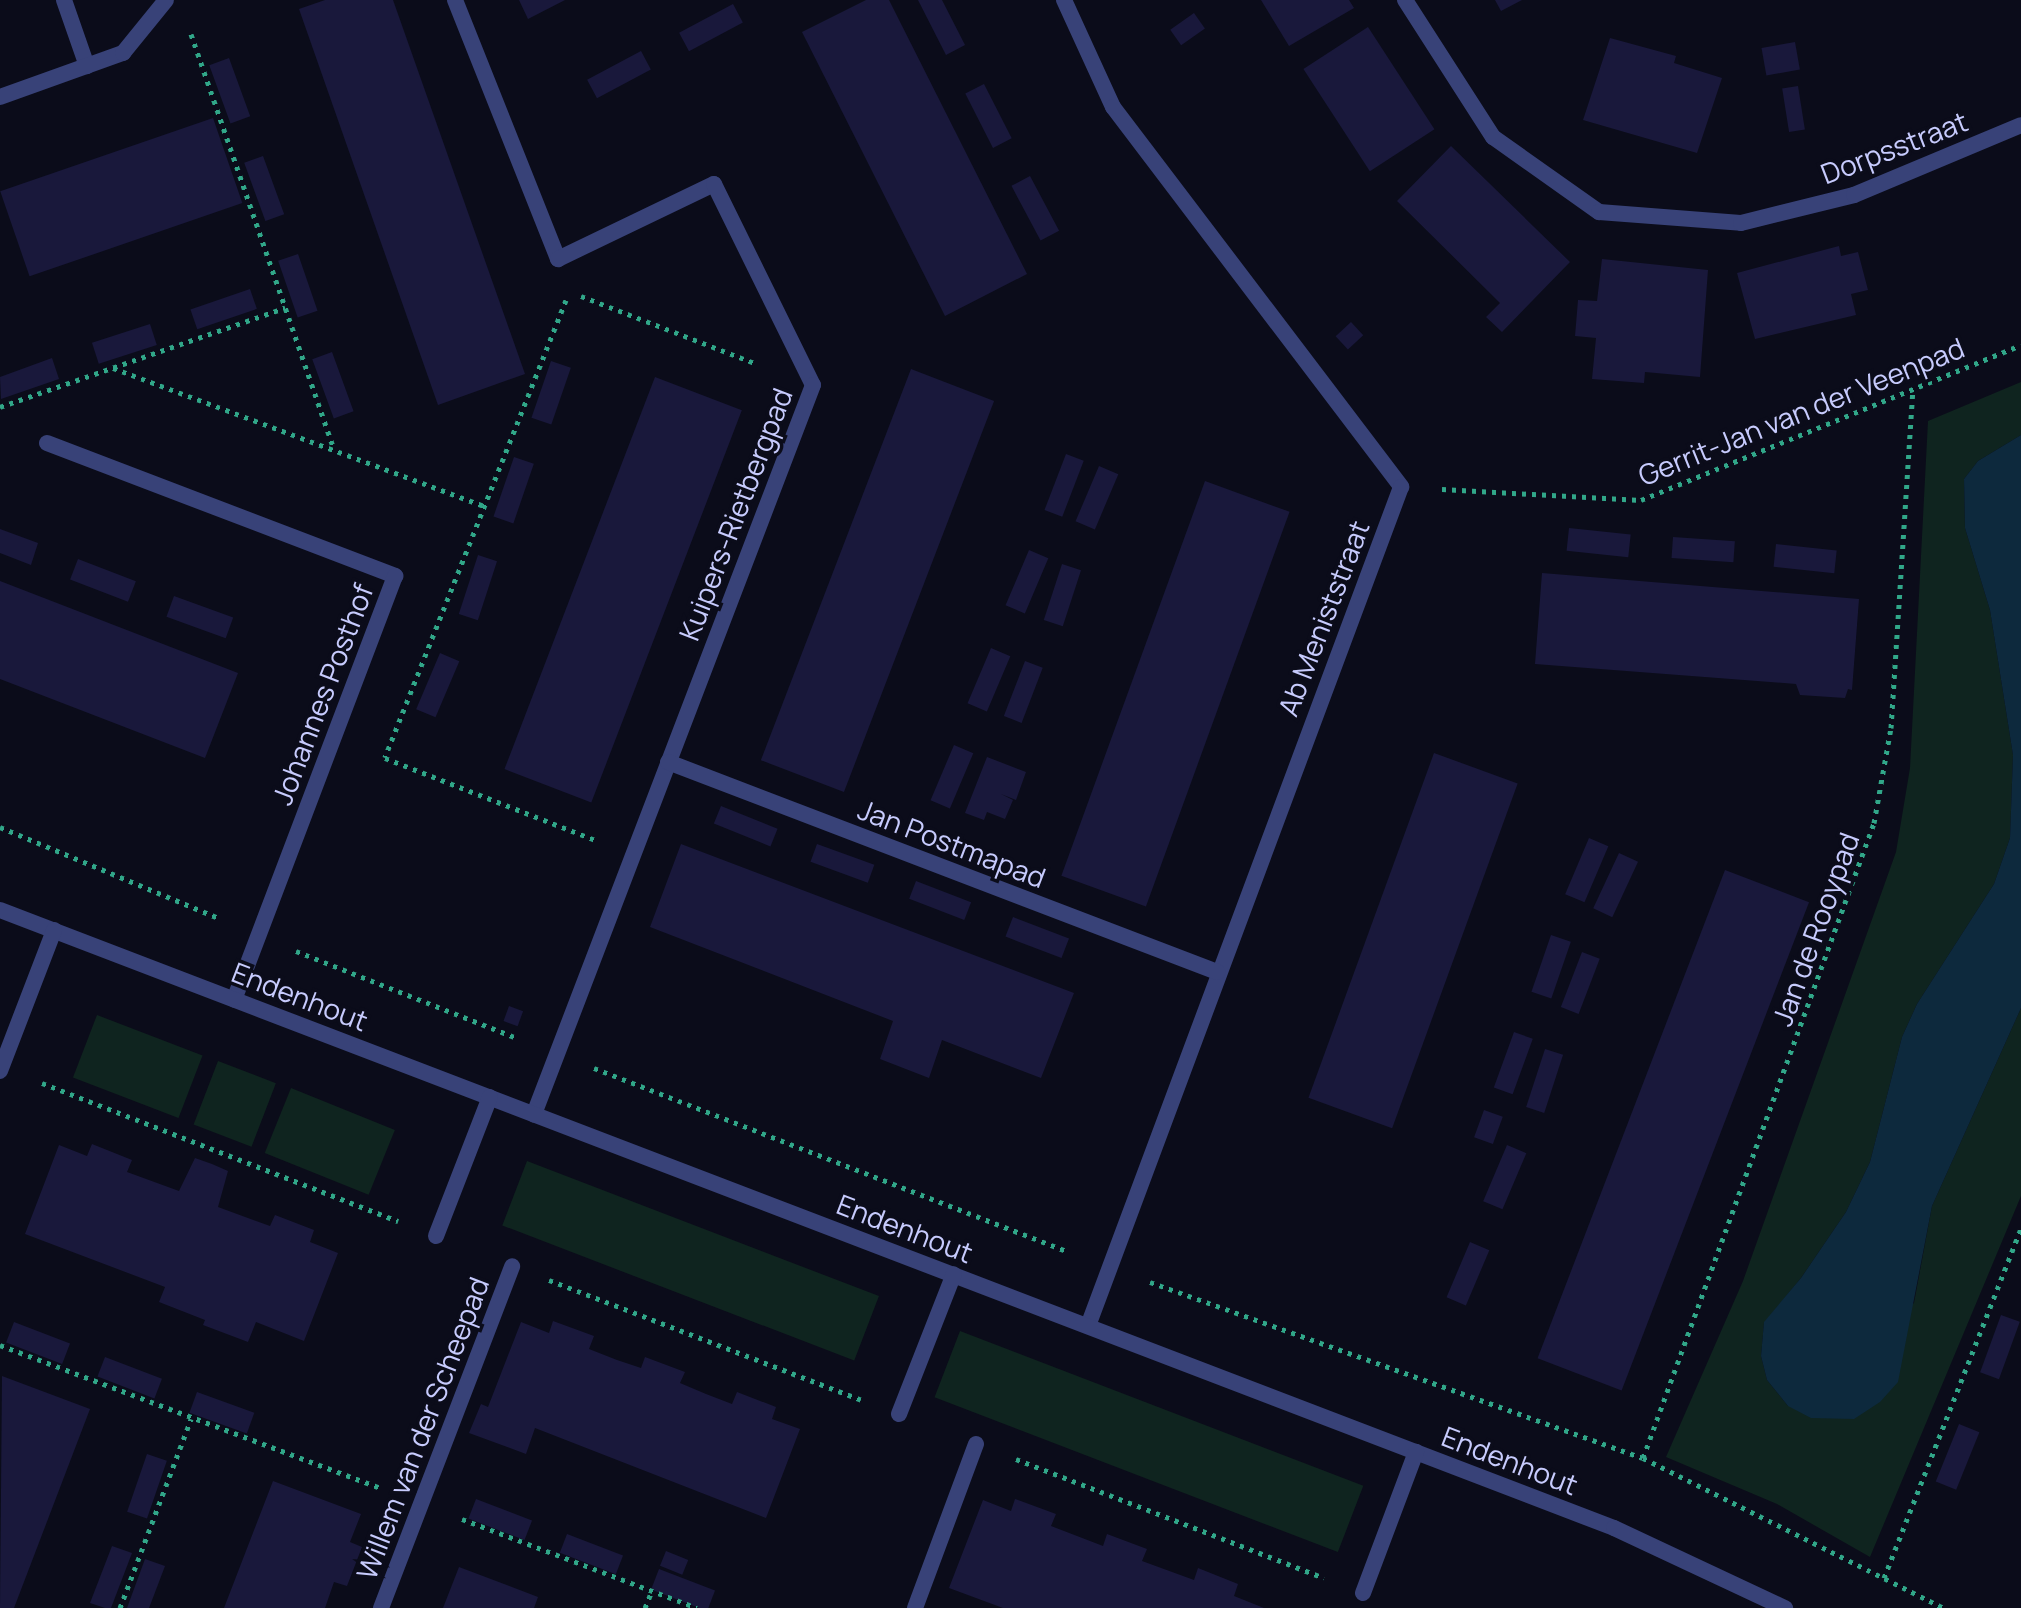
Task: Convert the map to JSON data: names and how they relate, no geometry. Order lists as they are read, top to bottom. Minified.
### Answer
{"streets":{"street":["Dorpsstraat","Kuipers-Rietbergpad","Ab Meniststraat","Johannes Posthof","Jan Postmapad","Endenhout","Willem van der Scheepad"],"path":["Gerrit-Jan van der Veenpad","Jan de Rooypad"]},"crossings":[["Gerrit-Jan van der Veenpad","Ab Meniststraat"],["Gerrit-Jan van der Veenpad","Jan de Rooypad"],["Kuipers-Rietbergpad","Jan Postmapad"],["Kuipers-Rietbergpad","Endenhout"],["Ab Meniststraat","Jan Postmapad"],["Ab Meniststraat","Endenhout"],["Johannes Posthof","Endenhout"]]}
